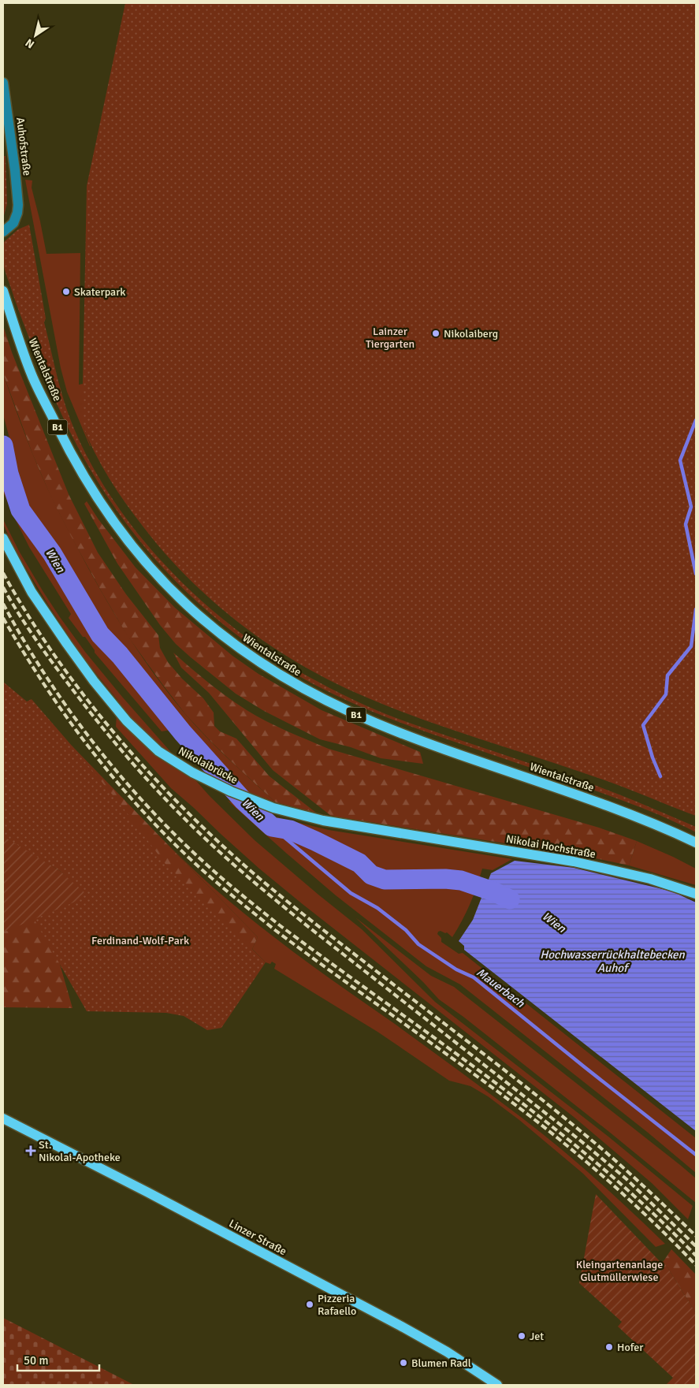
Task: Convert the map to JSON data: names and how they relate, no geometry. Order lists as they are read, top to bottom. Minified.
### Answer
{"streets":{"main road":["Wientalstraße","B1","Nikolaibrücke","Nikolai Hochstraße","Linzer Straße"],"street":["Auhofstraße"]},"crossings":[["Nikolaibrücke","Nikolai Hochstraße"]],"water":["Wien","Hochwasserrückhaltebecken Auhof","Mauerbach"],"parks":["Lainzer Tiergarten","Ferdinand-Wolf-Park","Kleingartenanlage Glutmüllerwiese"],"places":{"other":["Skaterpark","Nikolaiberg","Pizzeria Rafaello","Jet","Hofer","Blumen Radl"],"health":["St. Nikolai-Apotheke"]},"scale_bar":"50 m","north":"bottom left"}
